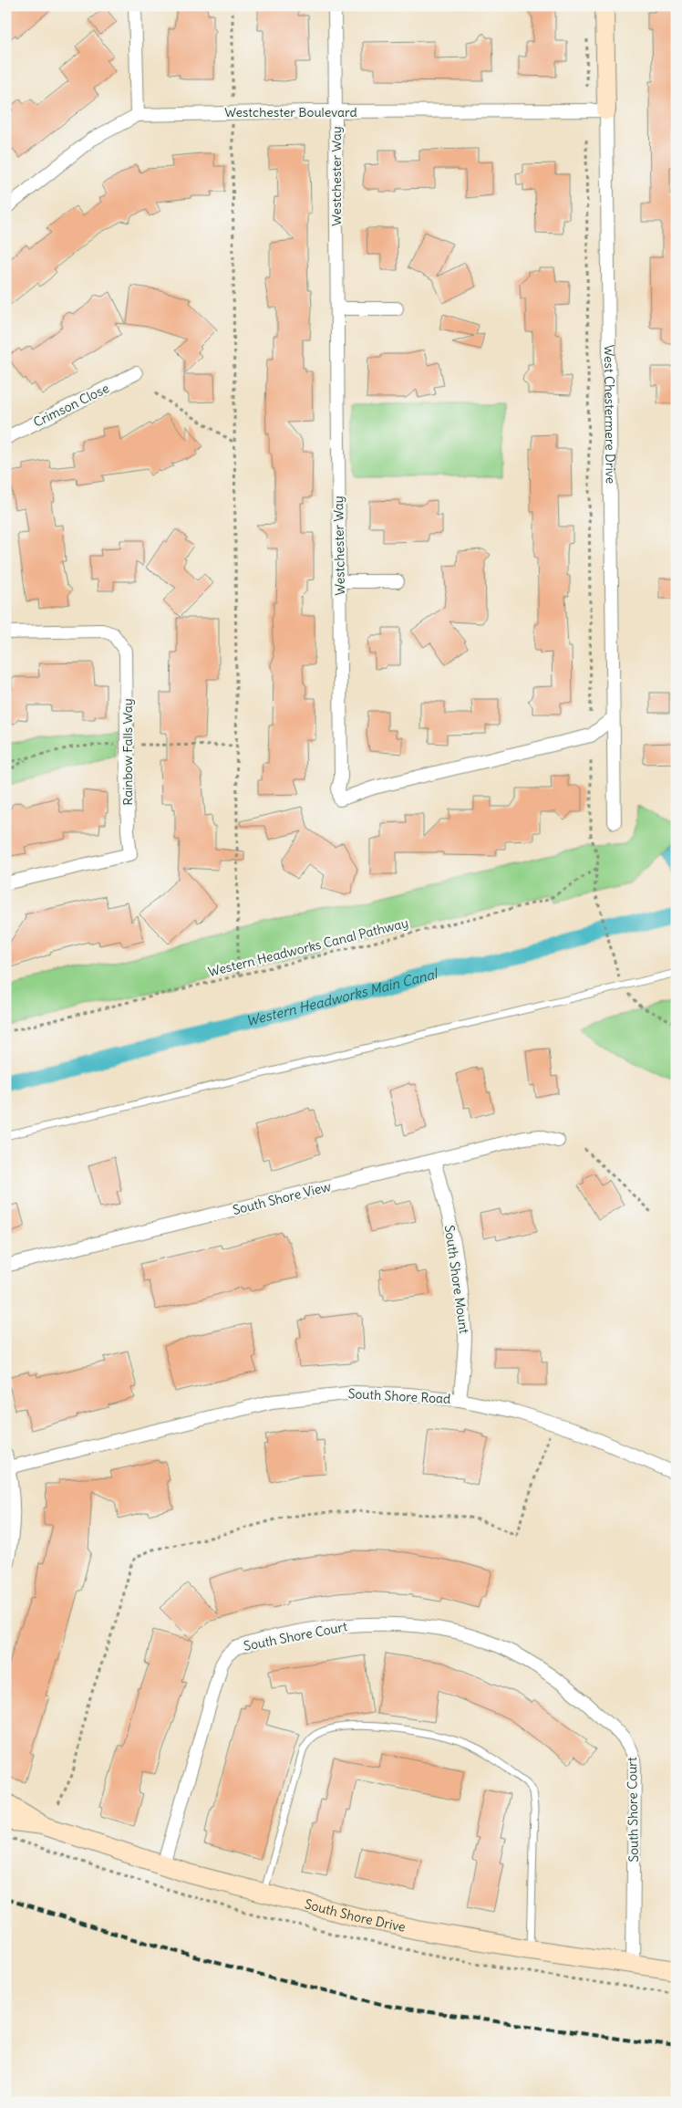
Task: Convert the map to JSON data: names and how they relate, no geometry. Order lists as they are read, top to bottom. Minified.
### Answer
{"streets":{"street":["Westchester Boulevard","Westchester Way","Crimson Close","West Chestermere Drive","Rainbow Falls Way","South Shore View","South Shore Mount","South Shore Road","South Shore Court","South Shore Drive"],"path":["Western Headworks Canal Pathway"]},"crossings":[["Westchester Boulevard","Westchester Way"],["Westchester Boulevard","West Chestermere Drive"],["Westchester Way","West Chestermere Drive"],["South Shore View","South Shore Mount"],["South Shore Mount","South Shore Road"],["South Shore Court","South Shore Drive"]],"water":["Western Headworks Main Canal"]}
